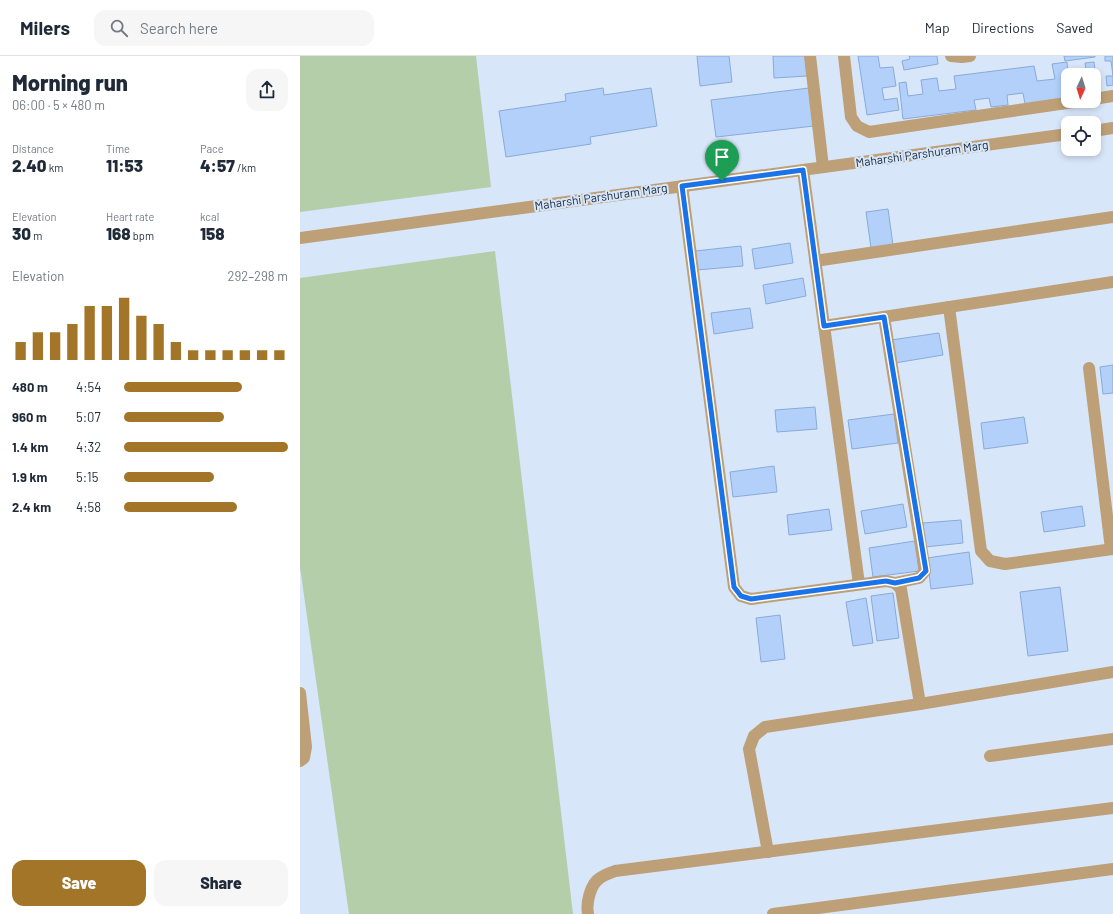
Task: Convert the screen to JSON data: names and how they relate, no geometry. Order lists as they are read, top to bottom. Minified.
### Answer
{"streets":{"street":["Maharshi Parshuram Marg"]},"north":"bottom","page":{"header":"Milers","search":"Search here","nav":["Map","Directions","Saved"],"heading":["Morning run","06:00 · 5 × 480 m"],"stats":[["Distance","2.40 km"],["Time","11:53"],["Pace","4:57 /km"],["Elevation","30 m"],["Heart rate","168 bpm"],["kcal","158"]],"chart":["Elevation","292–298 m"],"list":[{"name":"480 m","note":"4:54"},{"name":"960 m","note":"5:07"},{"name":"1.4 km","note":"4:32"},{"name":"1.9 km","note":"5:15"},{"name":"2.4 km","note":"4:58"}],"buttons":["Save","Share"]}}
